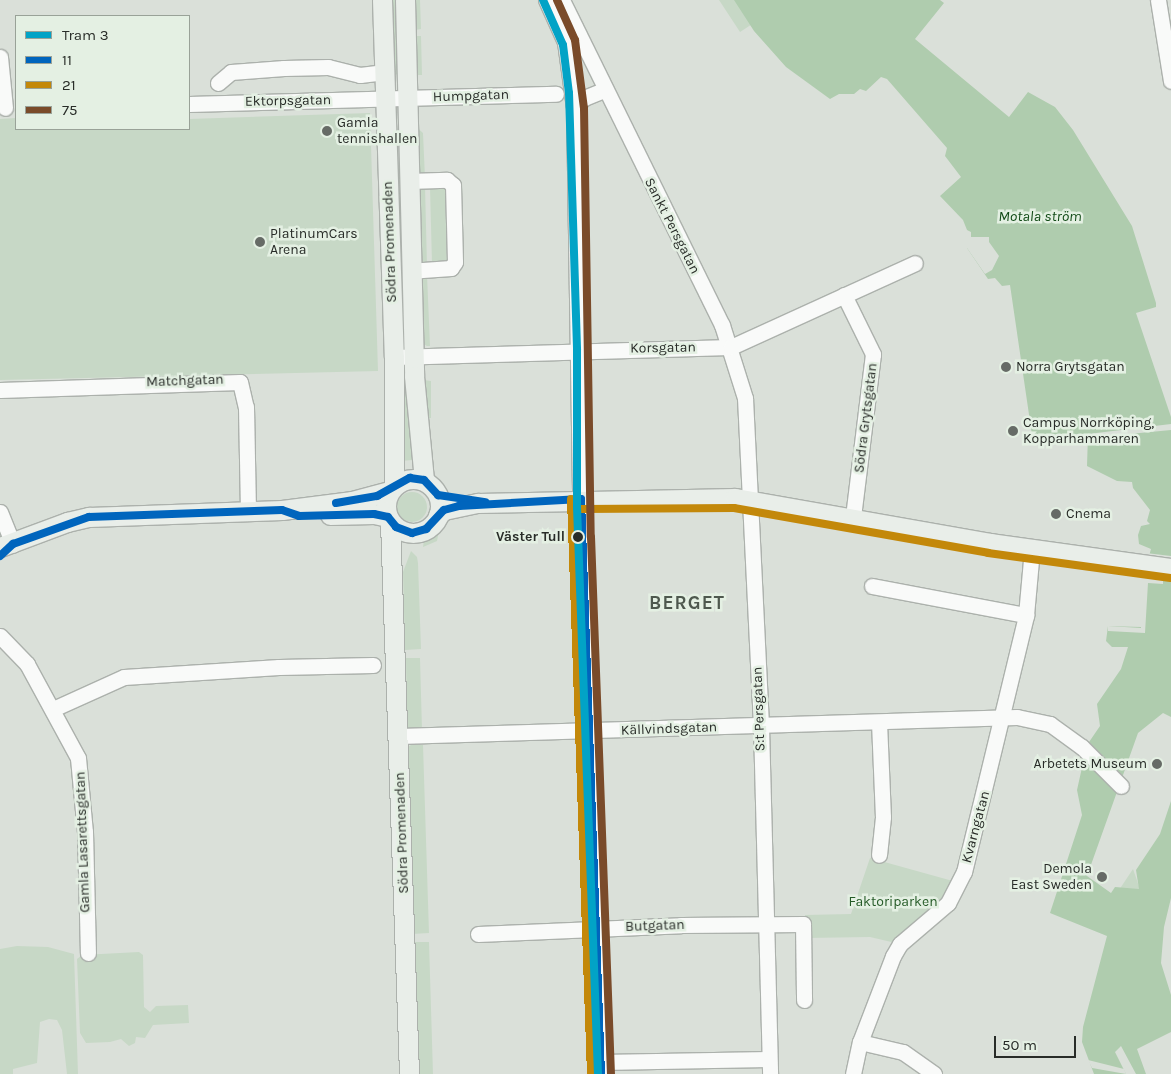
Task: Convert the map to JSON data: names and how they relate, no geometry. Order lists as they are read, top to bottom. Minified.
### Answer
{"streets":{"main road":["Södra Promenaden"],"street":["Humpgatan","Ektorpsgatan","Sankt Persgatan","Korsgatan","Matchgatan","Södra Grytsgatan","S:t Persgatan","Källvindsgatan","Kvarngatan","Gamla Lasarettsgatan","Butgatan"]},"crossings":[["Humpgatan","Ektorpsgatan"],["Humpgatan","Södra Promenaden"],["Ektorpsgatan","Södra Promenaden"],["Sankt Persgatan","Korsgatan"],["Sankt Persgatan","S:t Persgatan"],["Södra Promenaden","Korsgatan"],["Södra Promenaden","Källvindsgatan"],["Korsgatan","Södra Grytsgatan"],["Korsgatan","S:t Persgatan"],["S:t Persgatan","Källvindsgatan"],["S:t Persgatan","Butgatan"],["Källvindsgatan","Kvarngatan"]],"districts":["BERGET"],"water":["Motala ström"],"parks":["Faktoriparken"],"places":["Gamla tennishallen","PlatinumCars Arena","Norra Grytsgatan","Campus Norrköping, Kopparhammaren","Cnema","Väster Tull","Arbetets Museum","Demola East Sweden"],"lines":["tram line 3","transit line 75","transit line 11","transit line 21"],"legend":["Tram 3","11","21","75"],"scale_bar":"50 m"}
